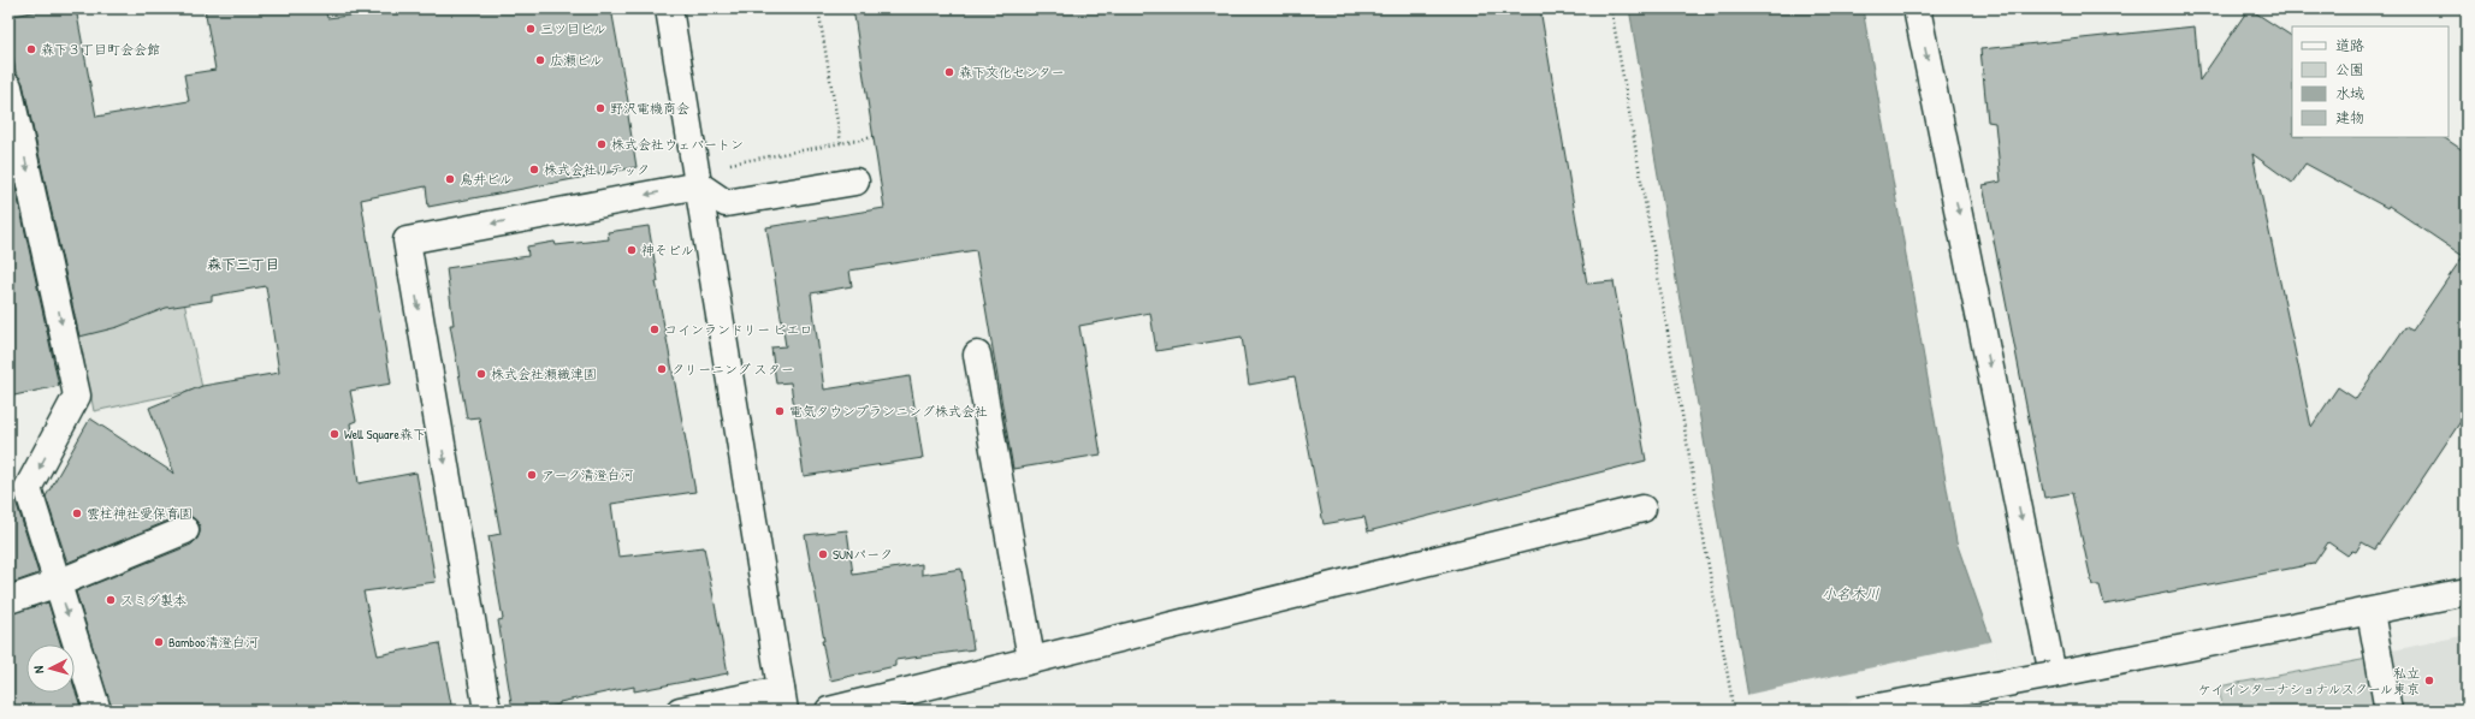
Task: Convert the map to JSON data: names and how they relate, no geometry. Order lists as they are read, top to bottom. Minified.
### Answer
{"districts":["森下三丁目"],"water":["小名木川"],"places":["三ツ目ビル","森下３丁目町会会館","広瀬ビル","森下文化センター","野沢電機商会","株式会社ウェバートン","株式会社リテック","鳥井ビル","神そビル","コインランドリー ピエロ","クリーニング スター","株式会社瀬織津園","電気タウンプランニング株式会社","Well Square森下","アーク清澄白河","雲柱神社愛保育園","SUNパーク","スミダ製本","Bamboo清澄白河","私立 ケイインターナショナルスクール東京"],"legend":["道路","公園","水域","建物"],"north":"left"}
